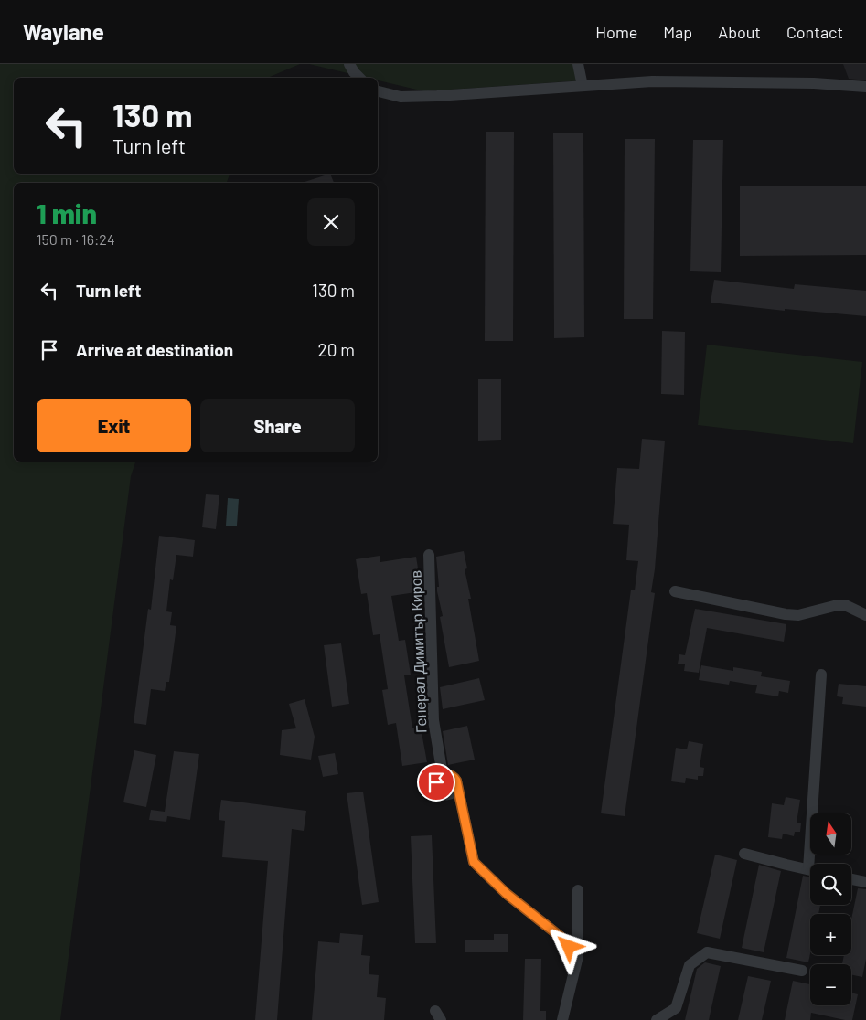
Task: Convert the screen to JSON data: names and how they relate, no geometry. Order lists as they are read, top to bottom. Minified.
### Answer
{"streets":{"street":["Генерал Димитър Киров"]},"north":"top","page":{"header":"Waylane","nav":["Home","Map","About","Contact"],"turn":["130 m","Turn left"],"heading":["1 min","150 m · 16:24"],"list":[{"name":"Turn left","value":"130 m"},{"name":"Arrive at destination","value":"20 m"}],"buttons":["Exit","Share"],"map_buttons":["+","−"]}}
